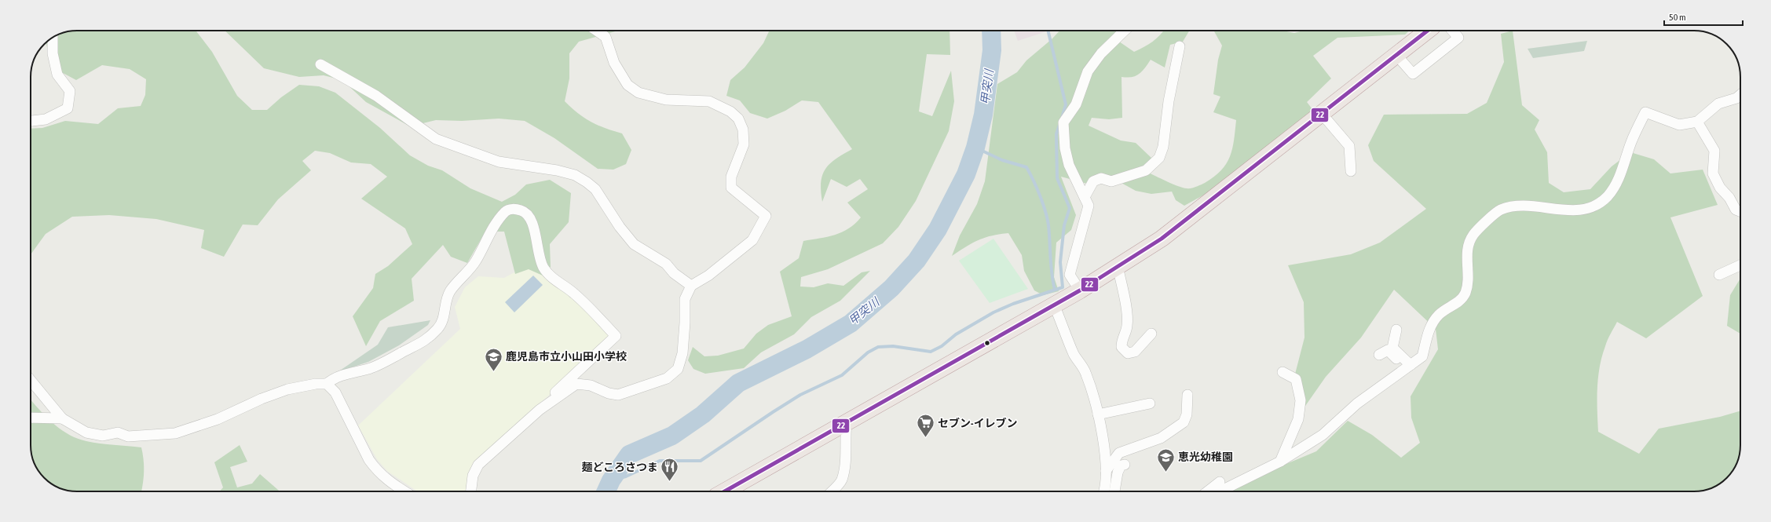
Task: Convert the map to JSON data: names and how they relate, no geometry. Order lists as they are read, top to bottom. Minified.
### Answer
{"water":["甲突川"],"places":{"school or university":["鹿児島市立小山田小学校","恵光幼稚園"],"supermarket":["セブン-イレブン"],"restaurant":["麺どころさつま"]},"lines":["transit line 22"],"scale_bar":"50 m"}
